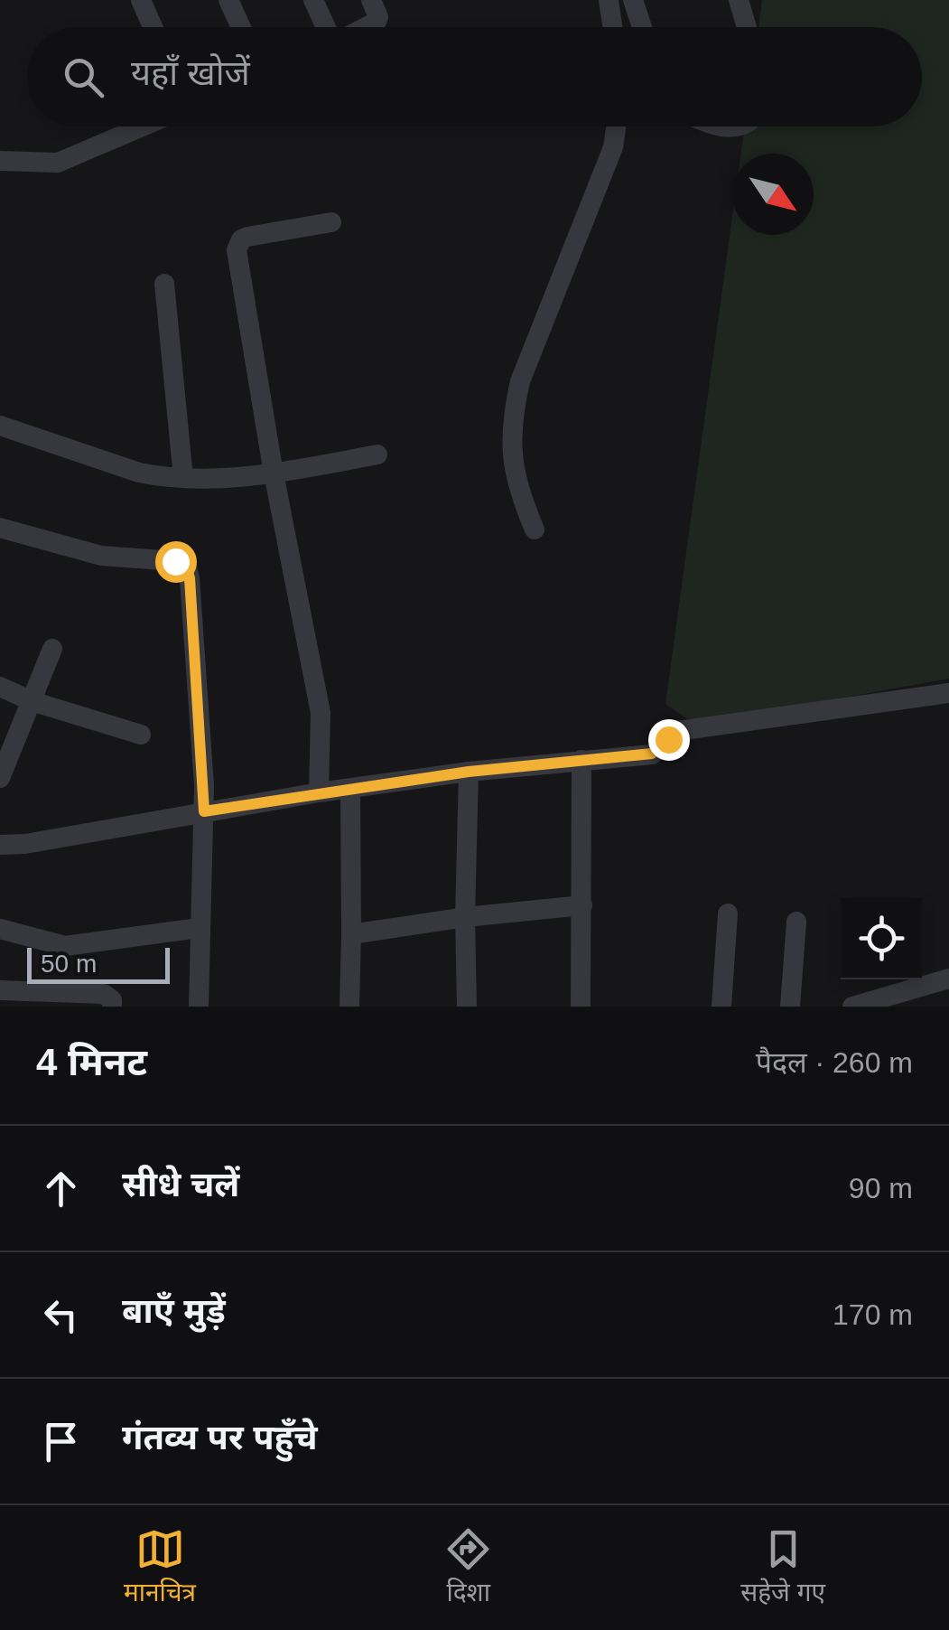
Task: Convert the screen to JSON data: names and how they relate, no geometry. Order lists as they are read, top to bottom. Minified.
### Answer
{"scale_bar":"50 m","north":"bottom right","page":{"search":"यहाँ खोजें","scale":"50 m","heading":["4 मिनट","पैदल · 260 m"],"list":[["सीधे चलें","90 m"],["बाएँ मुड़ें","170 m"],"गंतव्य पर पहुँचे"],"nav":["मानचित्र","दिशा","सहेजे गए"]}}
